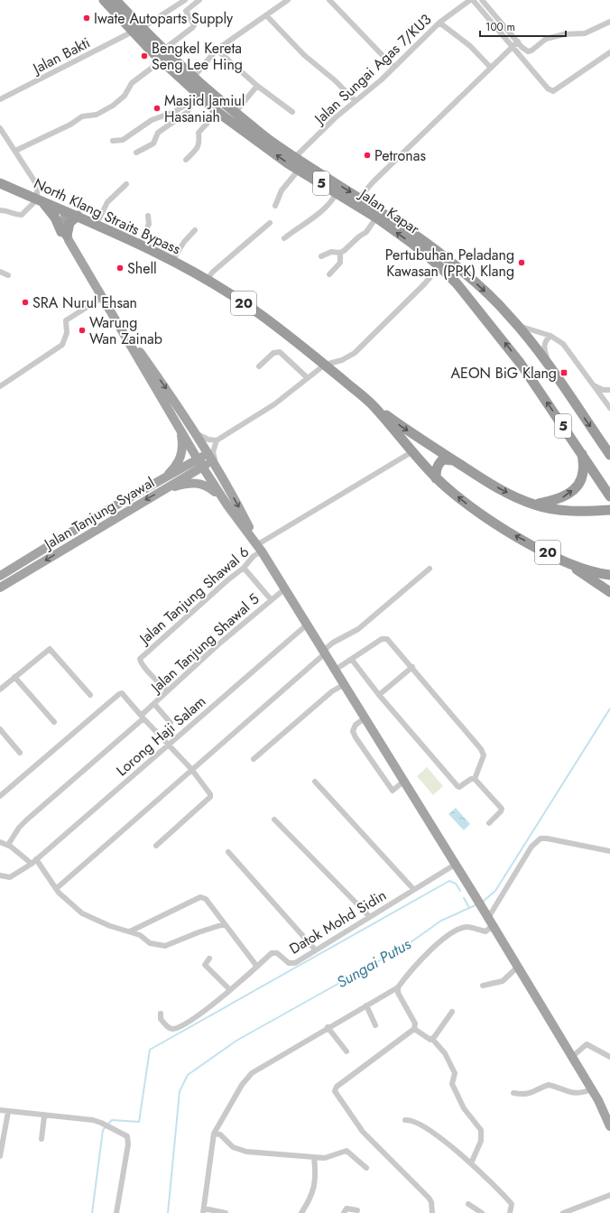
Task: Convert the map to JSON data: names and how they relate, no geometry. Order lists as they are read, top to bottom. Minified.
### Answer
{"streets":{"highway":["5","Jalan Kapar","North Klang Straits Bypass","20"],"main road":["Jalan Tanjung Syawal"],"street":["Jalan Bakti","Jalan Sungai Agas 7/KU3","Jalan Tanjung Shawal 6","Jalan Tanjung Shawal 5","Lorong Haji Salam","Datok Mohd Sidin"]},"crossings":[["Jalan Bakti","Jalan Kapar"],["Jalan Sungai Agas 7/KU3","Jalan Kapar"],["North Klang Straits Bypass","Jalan Tanjung Shawal 6"],["Jalan Tanjung Shawal 6","Jalan Tanjung Shawal 5"]],"water":["Sungai Putus"],"places":{"other":["Iwate Autoparts Supply","Bengkel Kereta Seng Lee Hing","Masjid Jamiul Hasaniah","Petronas","Pertubuhan Peladang Kawasan (PPK) Klang","Shell","SRA Nurul Ehsan","Warung Wan Zainab"],"transit":["AEON BiG Klang"]},"scale_bar":"100 m"}
